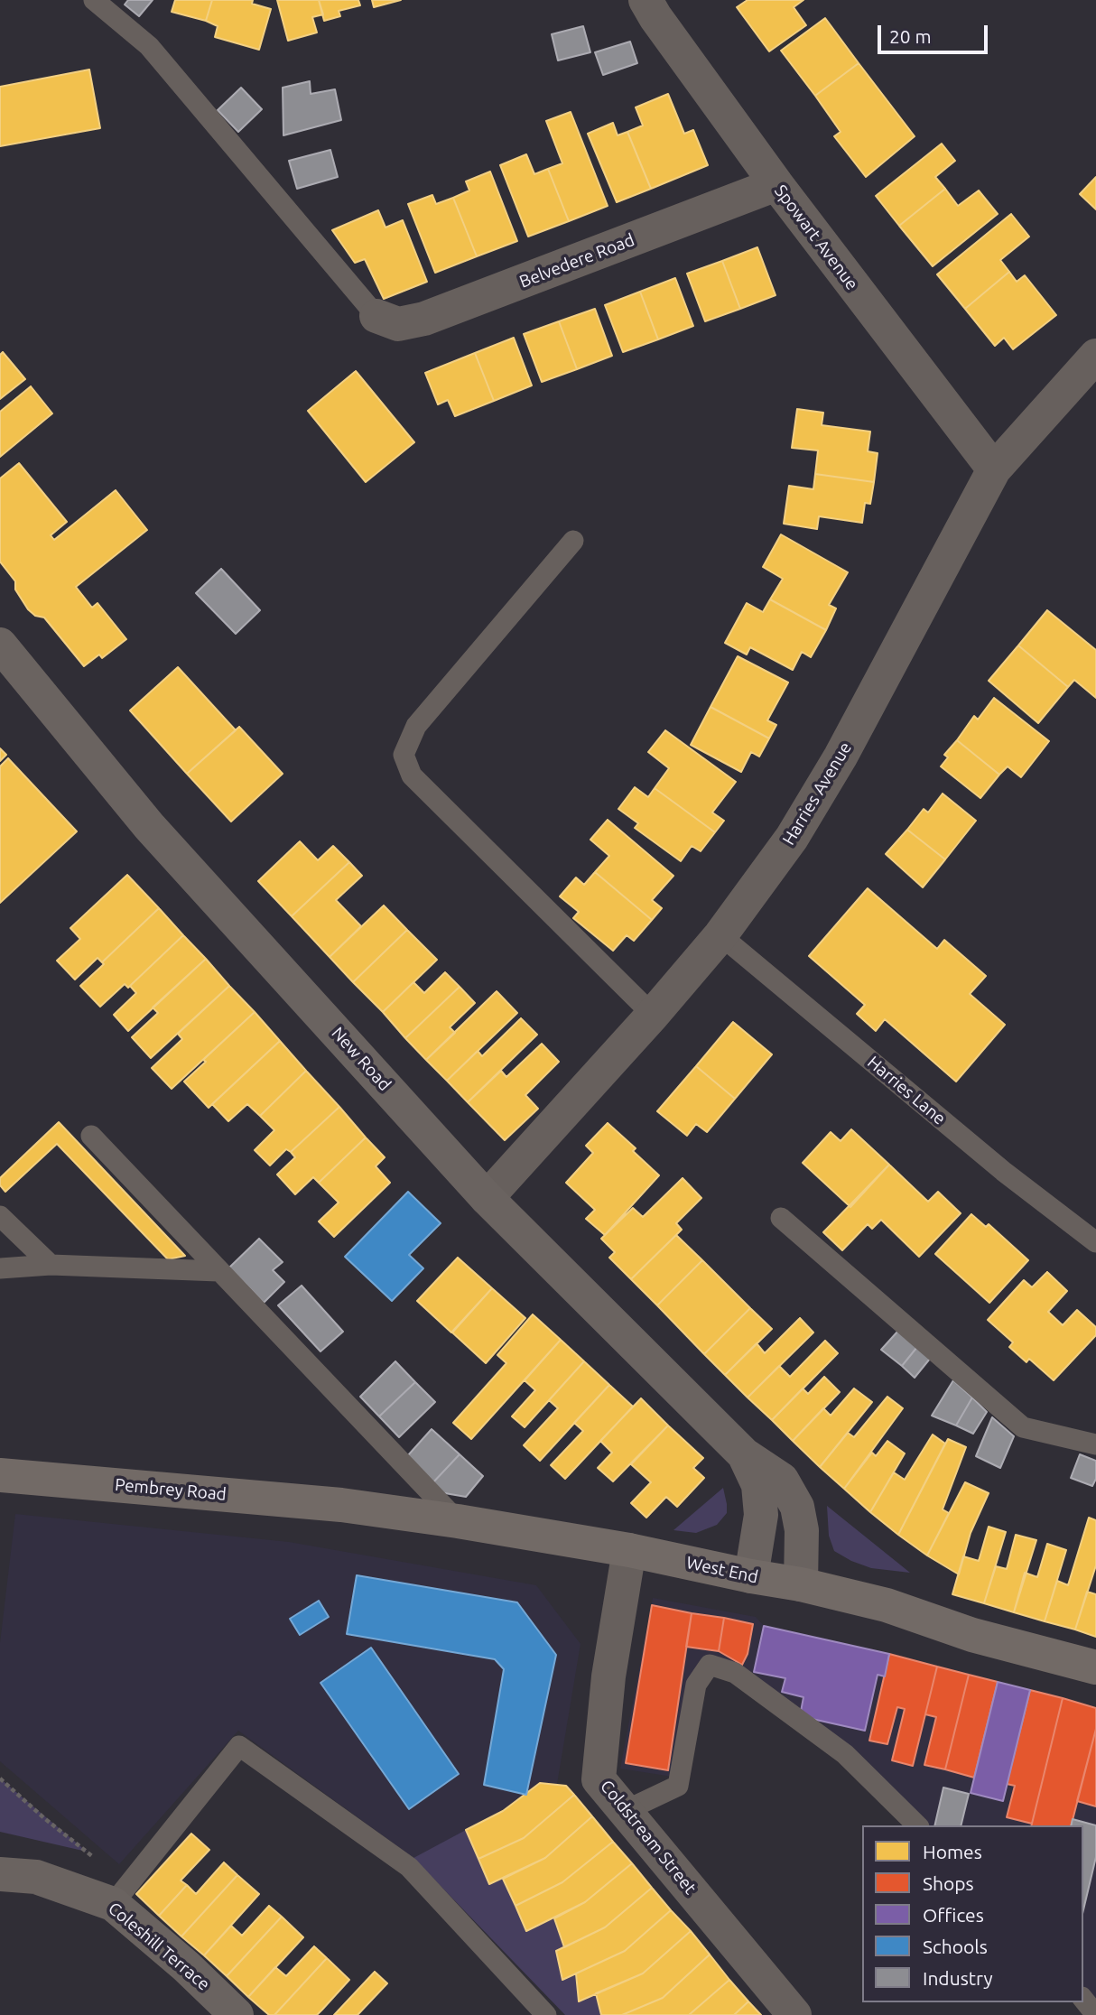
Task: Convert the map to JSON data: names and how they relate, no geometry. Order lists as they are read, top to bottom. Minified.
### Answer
{"streets":{"main road":["New Road","Pembrey Road","West End","Coleshill Terrace"],"street":["Spowart Avenue","Belvedere Road","Harries Avenue","Coldstream Street"],"lane":["Harries Lane"]},"crossings":[["Spowart Avenue","Belvedere Road"],["Spowart Avenue","Harries Avenue"],["Harries Avenue","New Road"],["Harries Avenue","Harries Lane"],["New Road","West End"],["Pembrey Road","West End"],["West End","Coldstream Street"]],"legend":["Homes","Shops","Offices","Schools","Industry"],"scale_bar":"20 m"}
